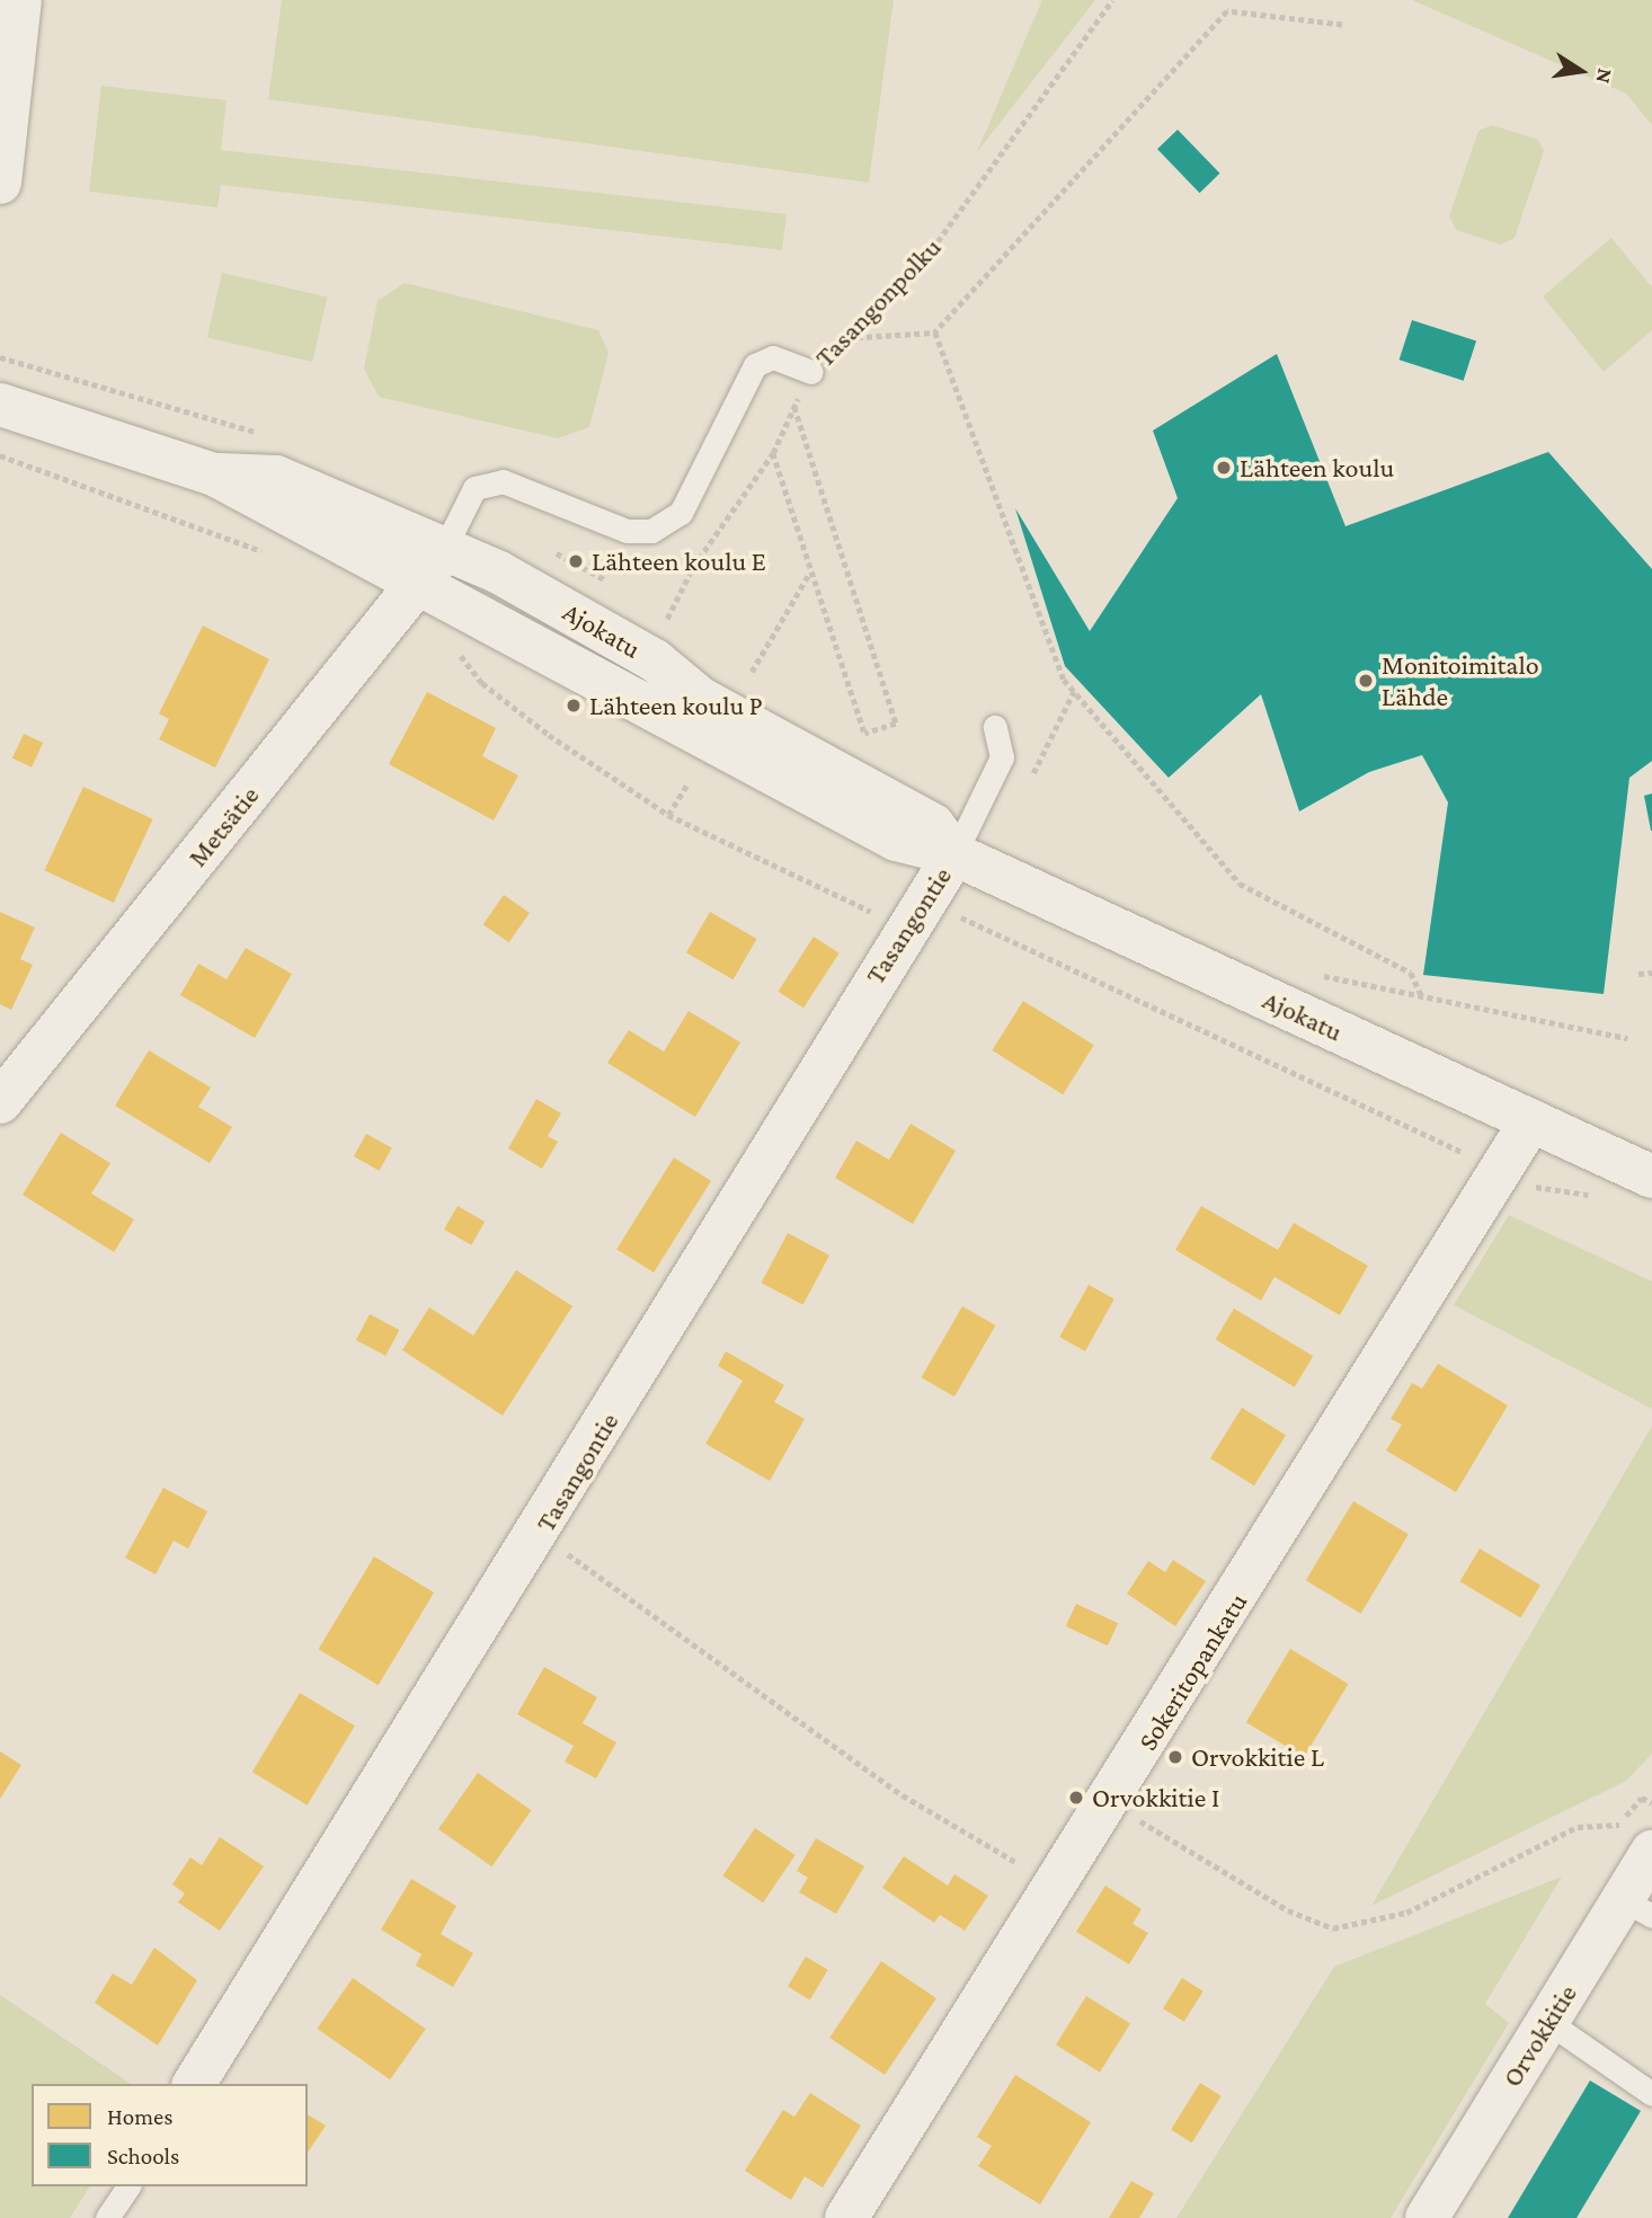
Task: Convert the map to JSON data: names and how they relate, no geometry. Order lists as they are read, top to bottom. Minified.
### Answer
{"streets":{"street":["Ajokatu","Metsätie","Tasangontie","Sokeritopankatu","Orvokkitie"],"path":["Tasangonpolku"]},"crossings":[["Ajokatu","Metsätie"],["Ajokatu","Tasangontie"],["Ajokatu","Sokeritopankatu"]],"places":["Lähteen koulu","Lähteen koulu E","Monitoimitalo Lähde","Lähteen koulu P","Orvokkitie L","Orvokkitie I"],"legend":["Homes","Schools"],"north":"right"}
